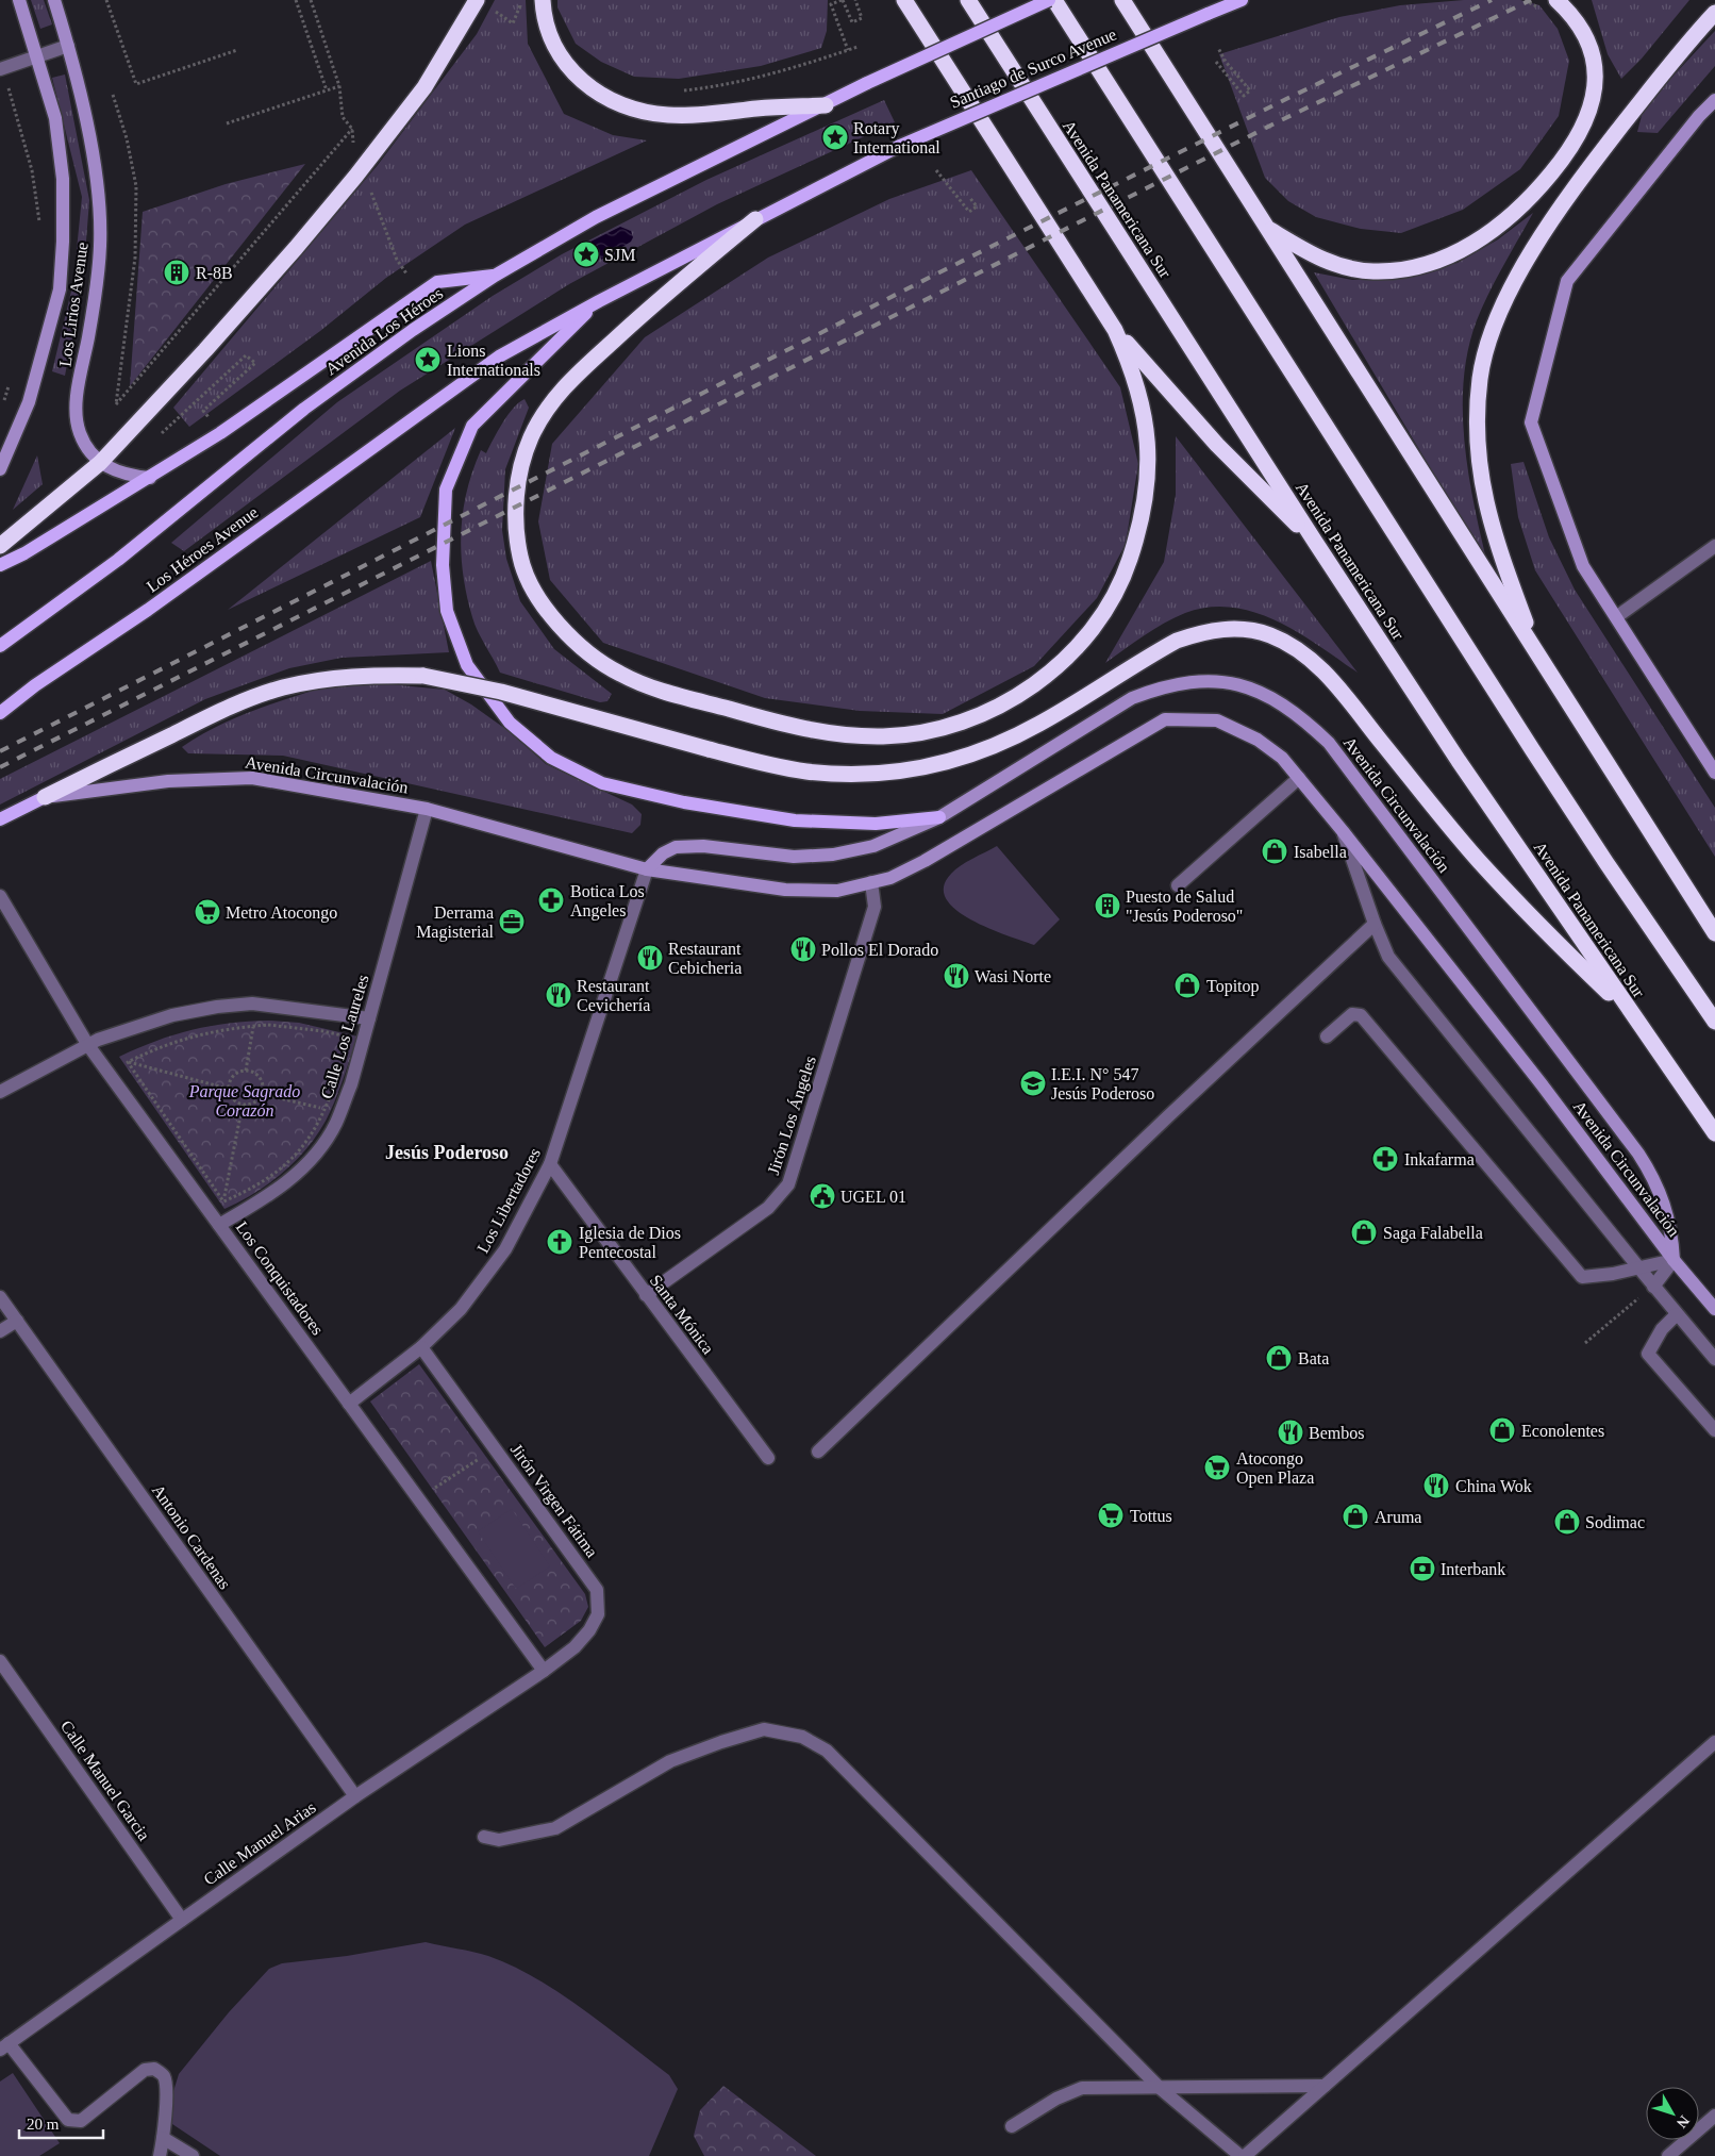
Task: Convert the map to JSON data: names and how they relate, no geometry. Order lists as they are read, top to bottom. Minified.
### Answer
{"streets":{"highway":["Avenida Panamericana Sur"],"main road":["Santiago de Surco Avenue","Avenida Los Héroes","Avenida Circunvalación"],"street":["Los Lirios Avenue","Calle Los Laureles","Jirón Los Ángeles","Los Libertadores","Los Conquistadores","Santa Mónica","Jirón Virgen Fátima","Antonio Cardenas","Calle Manuel Garcia","Calle Manuel Arias"]},"crossings":[["Avenida Circunvalación","Calle Los Laureles"],["Avenida Circunvalación","Jirón Los Ángeles"],["Avenida Circunvalación","Los Libertadores"],["Calle Los Laureles","Los Conquistadores"],["Jirón Los Ángeles","Santa Mónica"],["Los Libertadores","Los Conquistadores"],["Los Libertadores","Santa Mónica"],["Los Libertadores","Jirón Virgen Fátima"],["Los Conquistadores","Jirón Virgen Fátima"],["Los Conquistadores","Calle Manuel Arias"],["Jirón Virgen Fátima","Calle Manuel Arias"],["Antonio Cardenas","Calle Manuel Arias"],["Calle Manuel Garcia","Calle Manuel Arias"]],"districts":["Jesús Poderoso"],"parks":["Parque Sagrado Corazón"],"places":{"place":["Rotary International","SJM","Lions Internationals"],"building":["R-8B","Puesto de Salud \"Jesús Poderoso\""],"shop":["Isabella","Topitop","Saga Falabella","Bata","Econolentes","Aruma","Sodimac"],"pharmacy":["Botica Los Angeles","Inkafarma"],"supermarket":["Metro Atocongo","Atocongo Open Plaza","Tottus"],"office":["Derrama Magisterial"],"restaurant":["Pollos El Dorado","Restaurant Cebicheria","Wasi Norte","Restaurant Cevichería","Bembos","China Wok"],"school or university":["I.E.I. N° 547 Jesús Poderoso"],"public building":["UGEL 01"],"church":["Iglesia de Dios Pentecostal"],"bank":["Interbank"]},"scale_bar":"20 m","north":"bottom right"}
